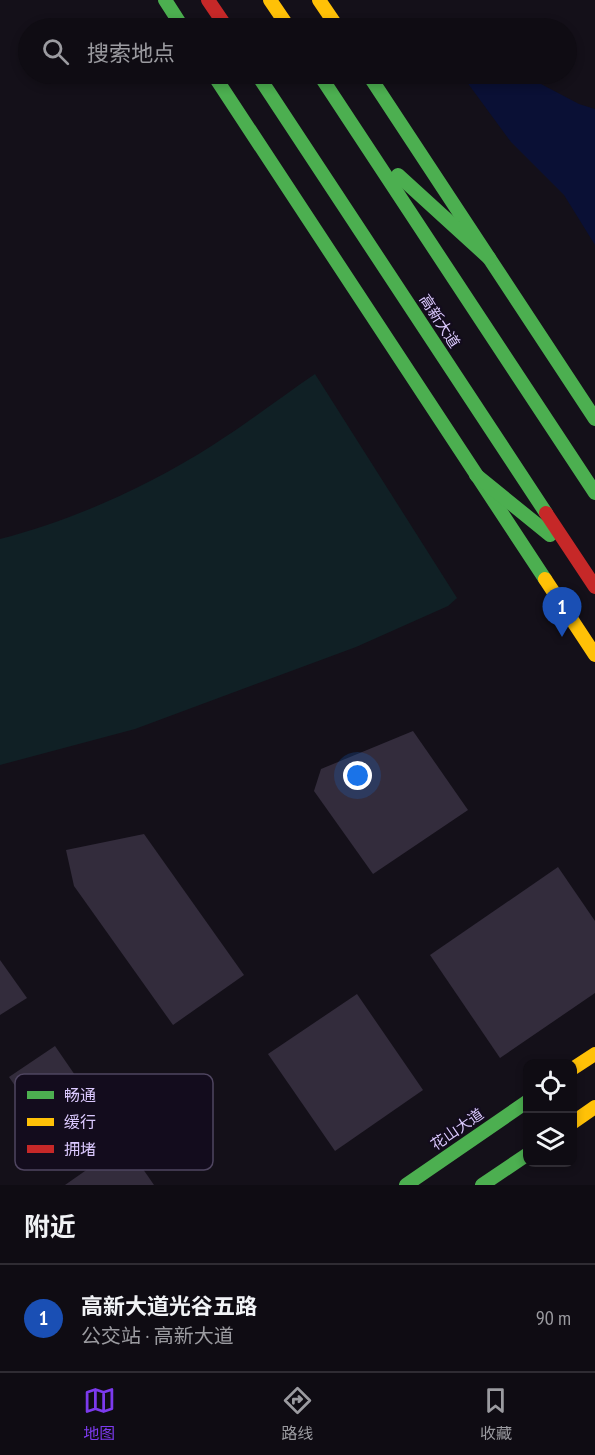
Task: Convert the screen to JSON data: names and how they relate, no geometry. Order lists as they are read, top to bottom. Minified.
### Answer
{"streets":{"main road":["高新大道","花山大道"]},"legend":["畅通","缓行","拥堵"],"page":{"search":"搜索地点","pins":"1","heading":"附近","list":[{"mark":"1","name":"高新大道光谷五路","note":"公交站 · 高新大道","value":"90 m"}],"nav":["地图","路线","收藏"]}}
